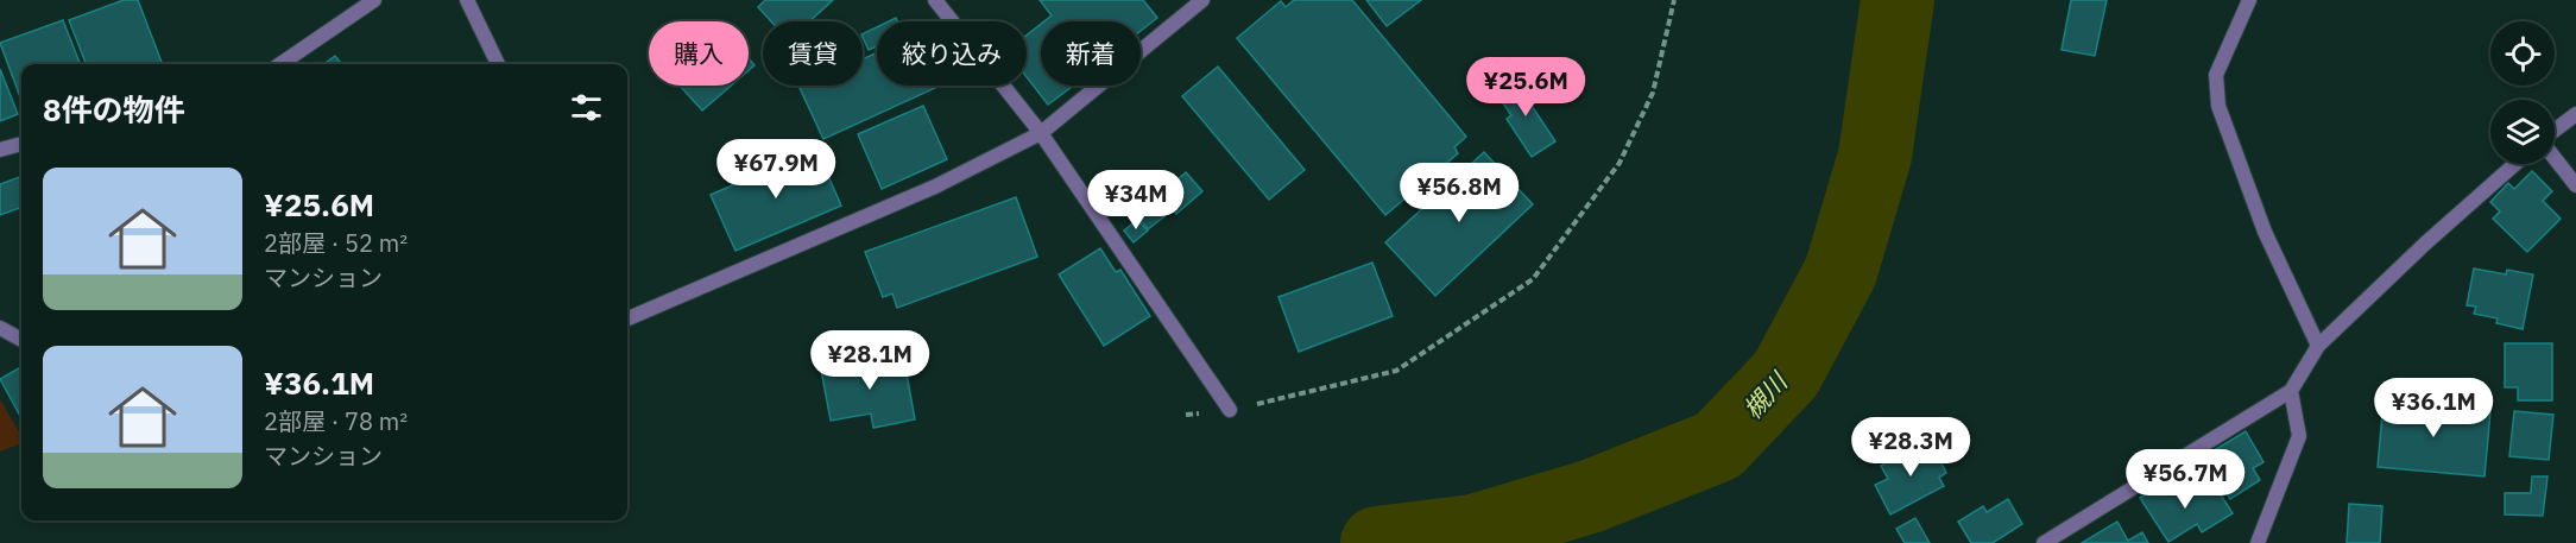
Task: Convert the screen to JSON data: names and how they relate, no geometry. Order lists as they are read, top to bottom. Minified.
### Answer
{"water":["槻川"],"page":{"chip":["購入","賃貸","絞り込み","新着"],"price":["¥25.6M","¥67.9M","¥56.8M","¥34M","¥28.1M","¥36.1M","¥28.3M","¥56.7M"],"heading":"8件の物件","list":[{"name":"¥25.6M","note":"2部屋 · 52 m² · マンション"},{"name":"¥36.1M","note":"2部屋 · 78 m² · マンション"}]}}
